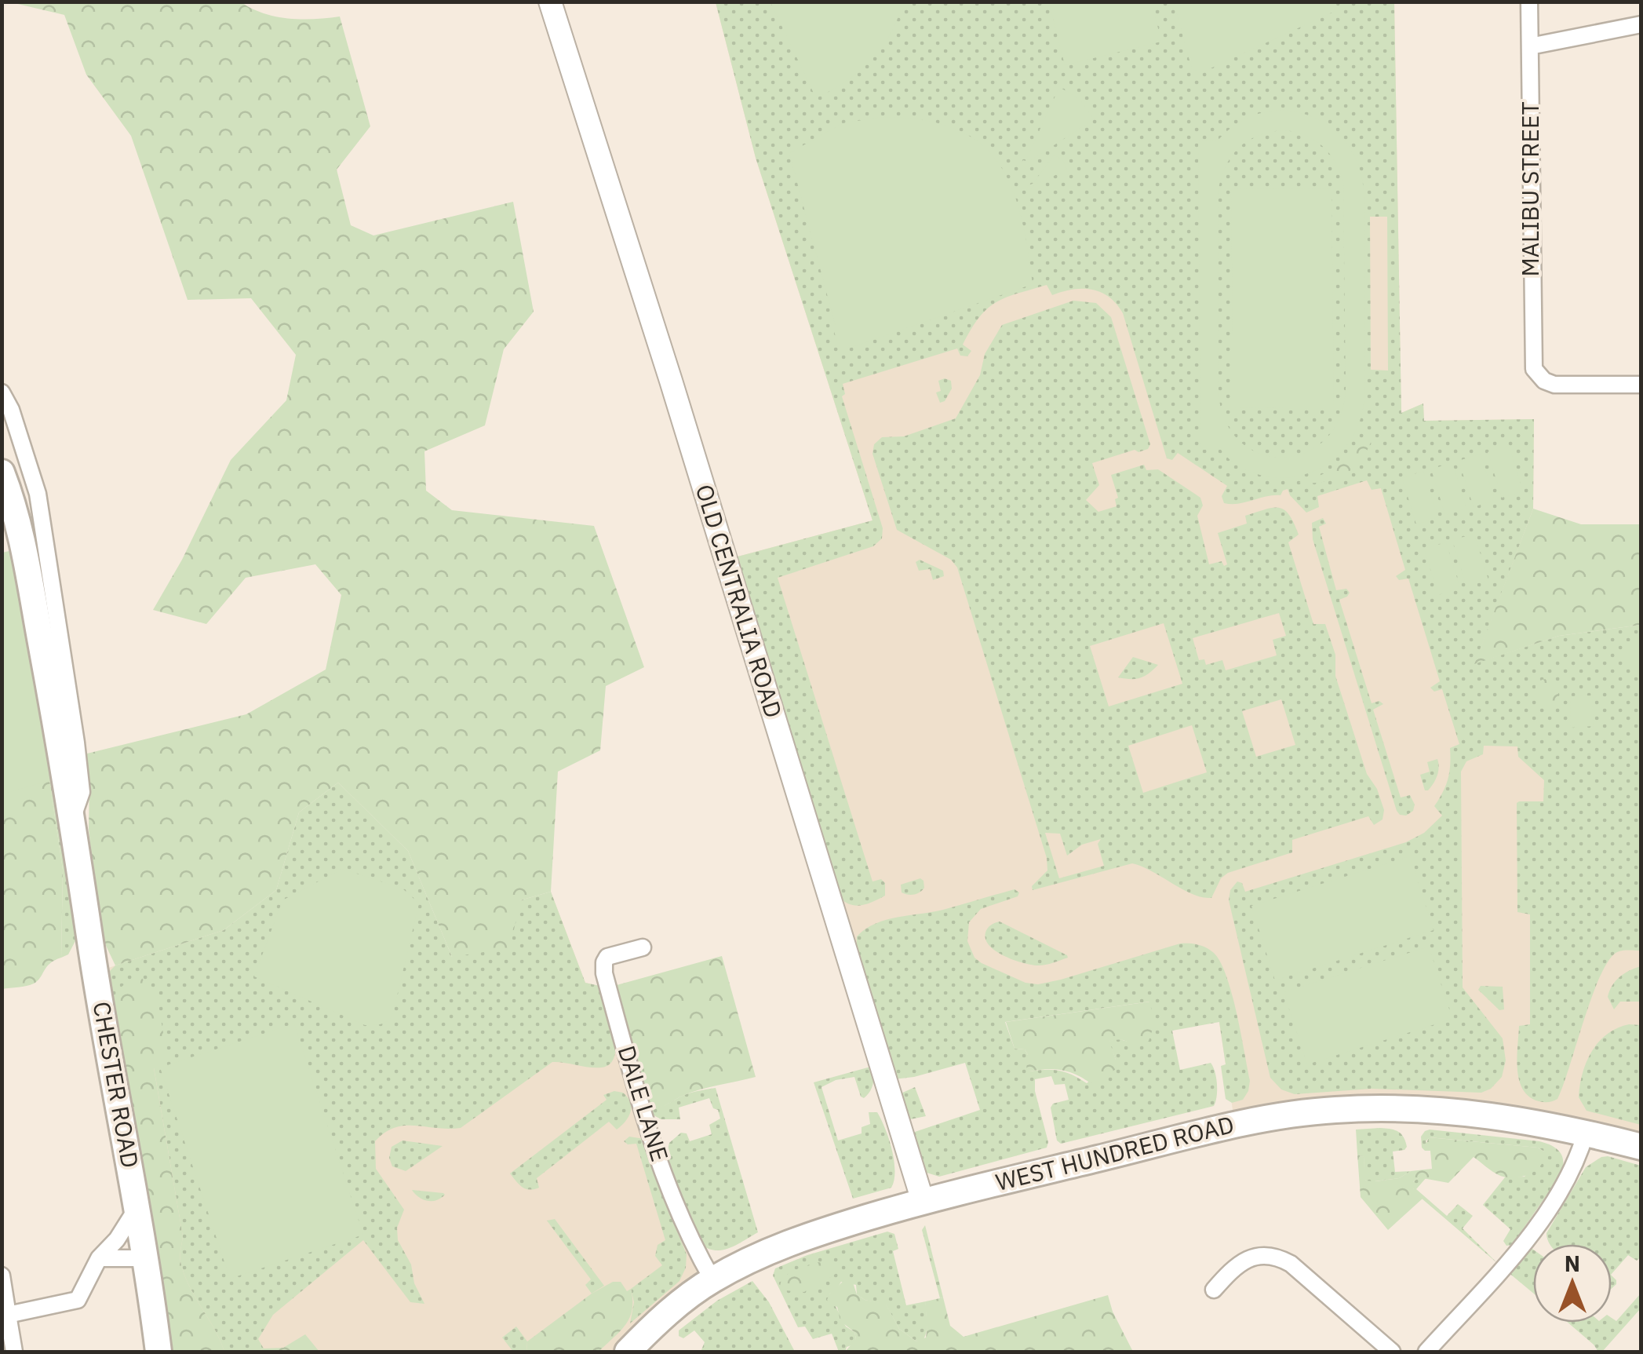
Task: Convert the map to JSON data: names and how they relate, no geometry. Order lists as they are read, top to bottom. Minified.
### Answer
{"streets":{"main road":["CHESTER ROAD","WEST HUNDRED ROAD"],"street":["MALIBU STREET","OLD CENTRALIA ROAD","DALE LANE"]},"crossings":[["OLD CENTRALIA ROAD","WEST HUNDRED ROAD"],["DALE LANE","WEST HUNDRED ROAD"]],"north":"top"}
